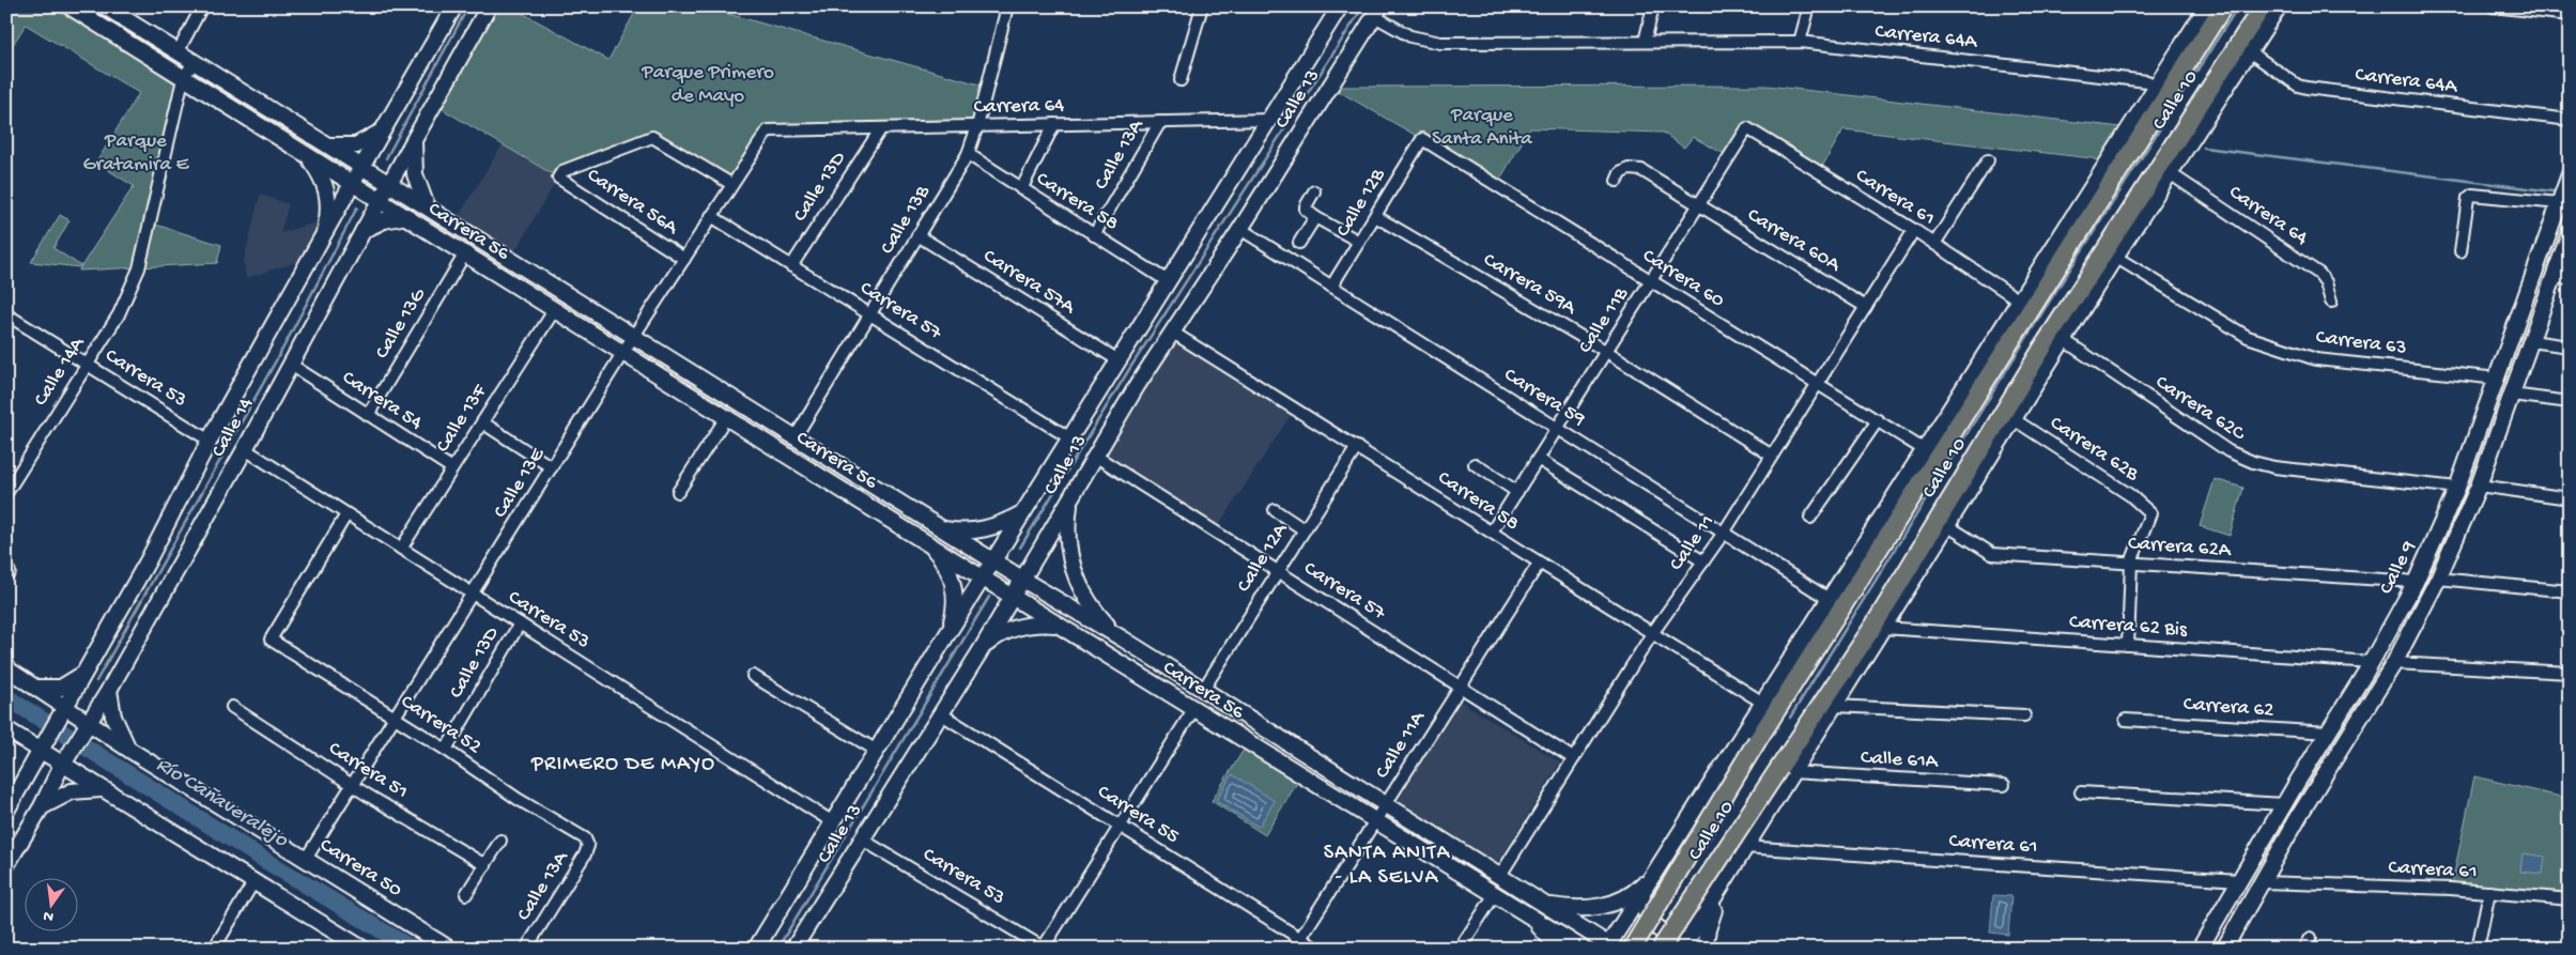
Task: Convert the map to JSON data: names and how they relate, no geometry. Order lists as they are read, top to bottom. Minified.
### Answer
{"streets":{"main road":["Calle 10"],"street":["Carrera 64A","Calle 13","Carrera 64","Calle 13A","Calle 13D","Carrera 61","Carrera 56A","Carrera 58","Calle 12B","Calle 13B","Carrera 56","Carrera 60A","Carrera 60","Carrera 57A","Carrera 59A","Carrera 57","Calle 11B","Calle 13G","Carrera 63","Calle 14A","Carrera 53","Carrera 59","Carrera 54","Carrera 62C","Calle 13F","Calle 14","Carrera 62B","Calle 13E","Calle 11","Carrera 62A","Calle 12A","Calle 9","Carrera 62 Bis","Carrera 62","Carrera 52","Calle 11A","Calle 61A","Carrera 51","Carrera 55","Carrera 50"]},"crossings":[["Carrera 64A","Calle 13"],["Carrera 64A","Calle 10"],["Calle 13","Carrera 64"],["Calle 13","Carrera 58"],["Calle 13","Carrera 56"],["Calle 13","Carrera 57A"],["Calle 13","Carrera 57"],["Calle 13","Carrera 53"],["Calle 13","Carrera 59"],["Calle 13","Carrera 55"],["Calle 10","Carrera 64"],["Calle 10","Carrera 61"],["Calle 10","Carrera 58"],["Calle 10","Carrera 56"],["Calle 10","Carrera 60"],["Calle 10","Carrera 63"],["Calle 10","Carrera 59"],["Calle 10","Carrera 62C"],["Calle 10","Carrera 62B"],["Calle 10","Carrera 62A"],["Calle 10","Carrera 62 Bis"],["Calle 10","Calle 61A"],["Carrera 64","Calle 13A"],["Carrera 64","Calle 13D"],["Carrera 64","Calle 13B"],["Carrera 64","Calle 13E"],["Calle 13A","Carrera 58"],["Calle 13A","Carrera 52"],["Calle 13D","Carrera 57"],["Calle 13D","Carrera 53"],["Calle 13D","Carrera 52"],["Carrera 61","Calle 11B"],["Carrera 61","Calle 11"],["Carrera 61","Calle 9"],["Carrera 56A","Calle 13E"],["Carrera 58","Calle 13B"],["Carrera 58","Calle 11B"],["Carrera 58","Calle 11"],["Carrera 58","Calle 12A"],["Carrera 58","Calle 11A"],["Calle 12B","Carrera 60"],["Calle 12B","Carrera 59A"],["Calle 12B","Carrera 59"],["Calle 13B","Carrera 56"],["Calle 13B","Carrera 57A"],["Calle 13B","Carrera 57"],["Carrera 56","Calle 13G"],["Carrera 56","Calle 14A"],["Carrera 56","Calle 13F"],["Carrera 56","Calle 14"],["Carrera 56","Calle 13E"],["Carrera 56","Calle 11"],["Carrera 56","Calle 12A"],["Carrera 56","Calle 11A"],["Carrera 60A","Calle 11B"],["Carrera 60A","Calle 11"],["Carrera 60","Calle 11B"],["Carrera 60","Calle 11"],["Carrera 59A","Calle 11B"],["Carrera 59A","Calle 11"],["Carrera 57","Calle 13E"],["Carrera 57","Calle 11"],["Carrera 57","Calle 12A"],["Carrera 57","Calle 11A"],["Calle 11B","Carrera 59"],["Calle 13G","Carrera 54"],["Carrera 63","Calle 9"],["Calle 14A","Carrera 53"],["Carrera 53","Calle 13F"],["Carrera 53","Calle 14"],["Carrera 53","Calle 13E"],["Carrera 53","Carrera 52"],["Carrera 59","Calle 11"],["Carrera 54","Calle 13F"],["Carrera 54","Calle 14"],["Carrera 62C","Calle 9"],["Calle 14","Carrera 50"],["Carrera 62B","Carrera 62A"],["Calle 13E","Carrera 52"],["Calle 13E","Carrera 51"],["Calle 13E","Carrera 50"],["Carrera 62A","Calle 9"],["Calle 9","Carrera 62 Bis"],["Calle 9","Carrera 62"],["Calle 11A","Carrera 55"]],"districts":["PRIMERO DE MAYO","SANTA ANITA - LA SELVA"],"water":["Río Cañaveralejo"],"parks":["Parque Primero de Mayo","Parque Santa Anita","Parque Gratamira E"],"north":"bottom"}
